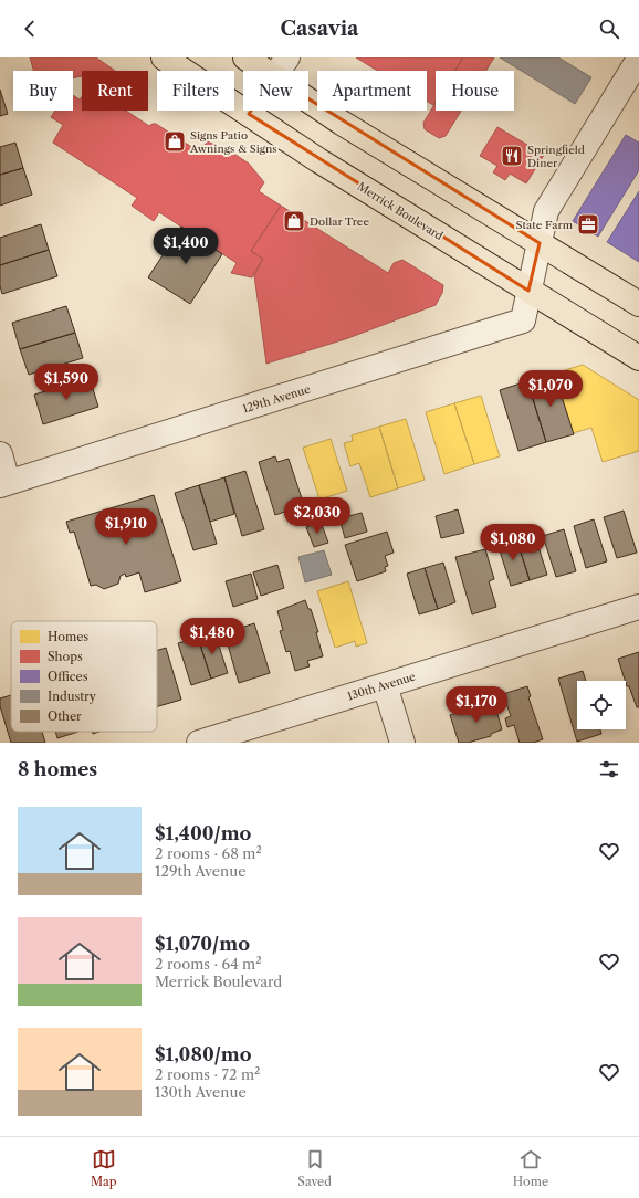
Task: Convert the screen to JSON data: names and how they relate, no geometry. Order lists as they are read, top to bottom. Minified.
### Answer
{"streets":{"main road":["Merrick Boulevard"],"street":["129th Avenue","130th Avenue"]},"crossings":[["Merrick Boulevard","129th Avenue"]],"places":{"shop":["Signs Patio Awnings & Signs","Dollar Tree"],"restaurant":["Springfield Diner"],"office":["State Farm"]},"legend":["Homes","Shops","Offices","Industry","Other"],"page":{"header":"Casavia","chip":["Buy","Rent","Filters","New","Apartment","House"],"price":["$1,400","$1,590","$1,070","$2,030","$1,910","$1,080","$1,480","$1,170"],"heading":"8 homes","list":[{"name":"$1,400/mo","note":"2 rooms · 68 m² · 129th Avenue"},{"name":"$1,070/mo","note":"2 rooms · 64 m² · Merrick Boulevard"},{"name":"$1,080/mo","note":"2 rooms · 72 m² · 130th Avenue"}],"tabs":["Map","Saved","Home"]}}
